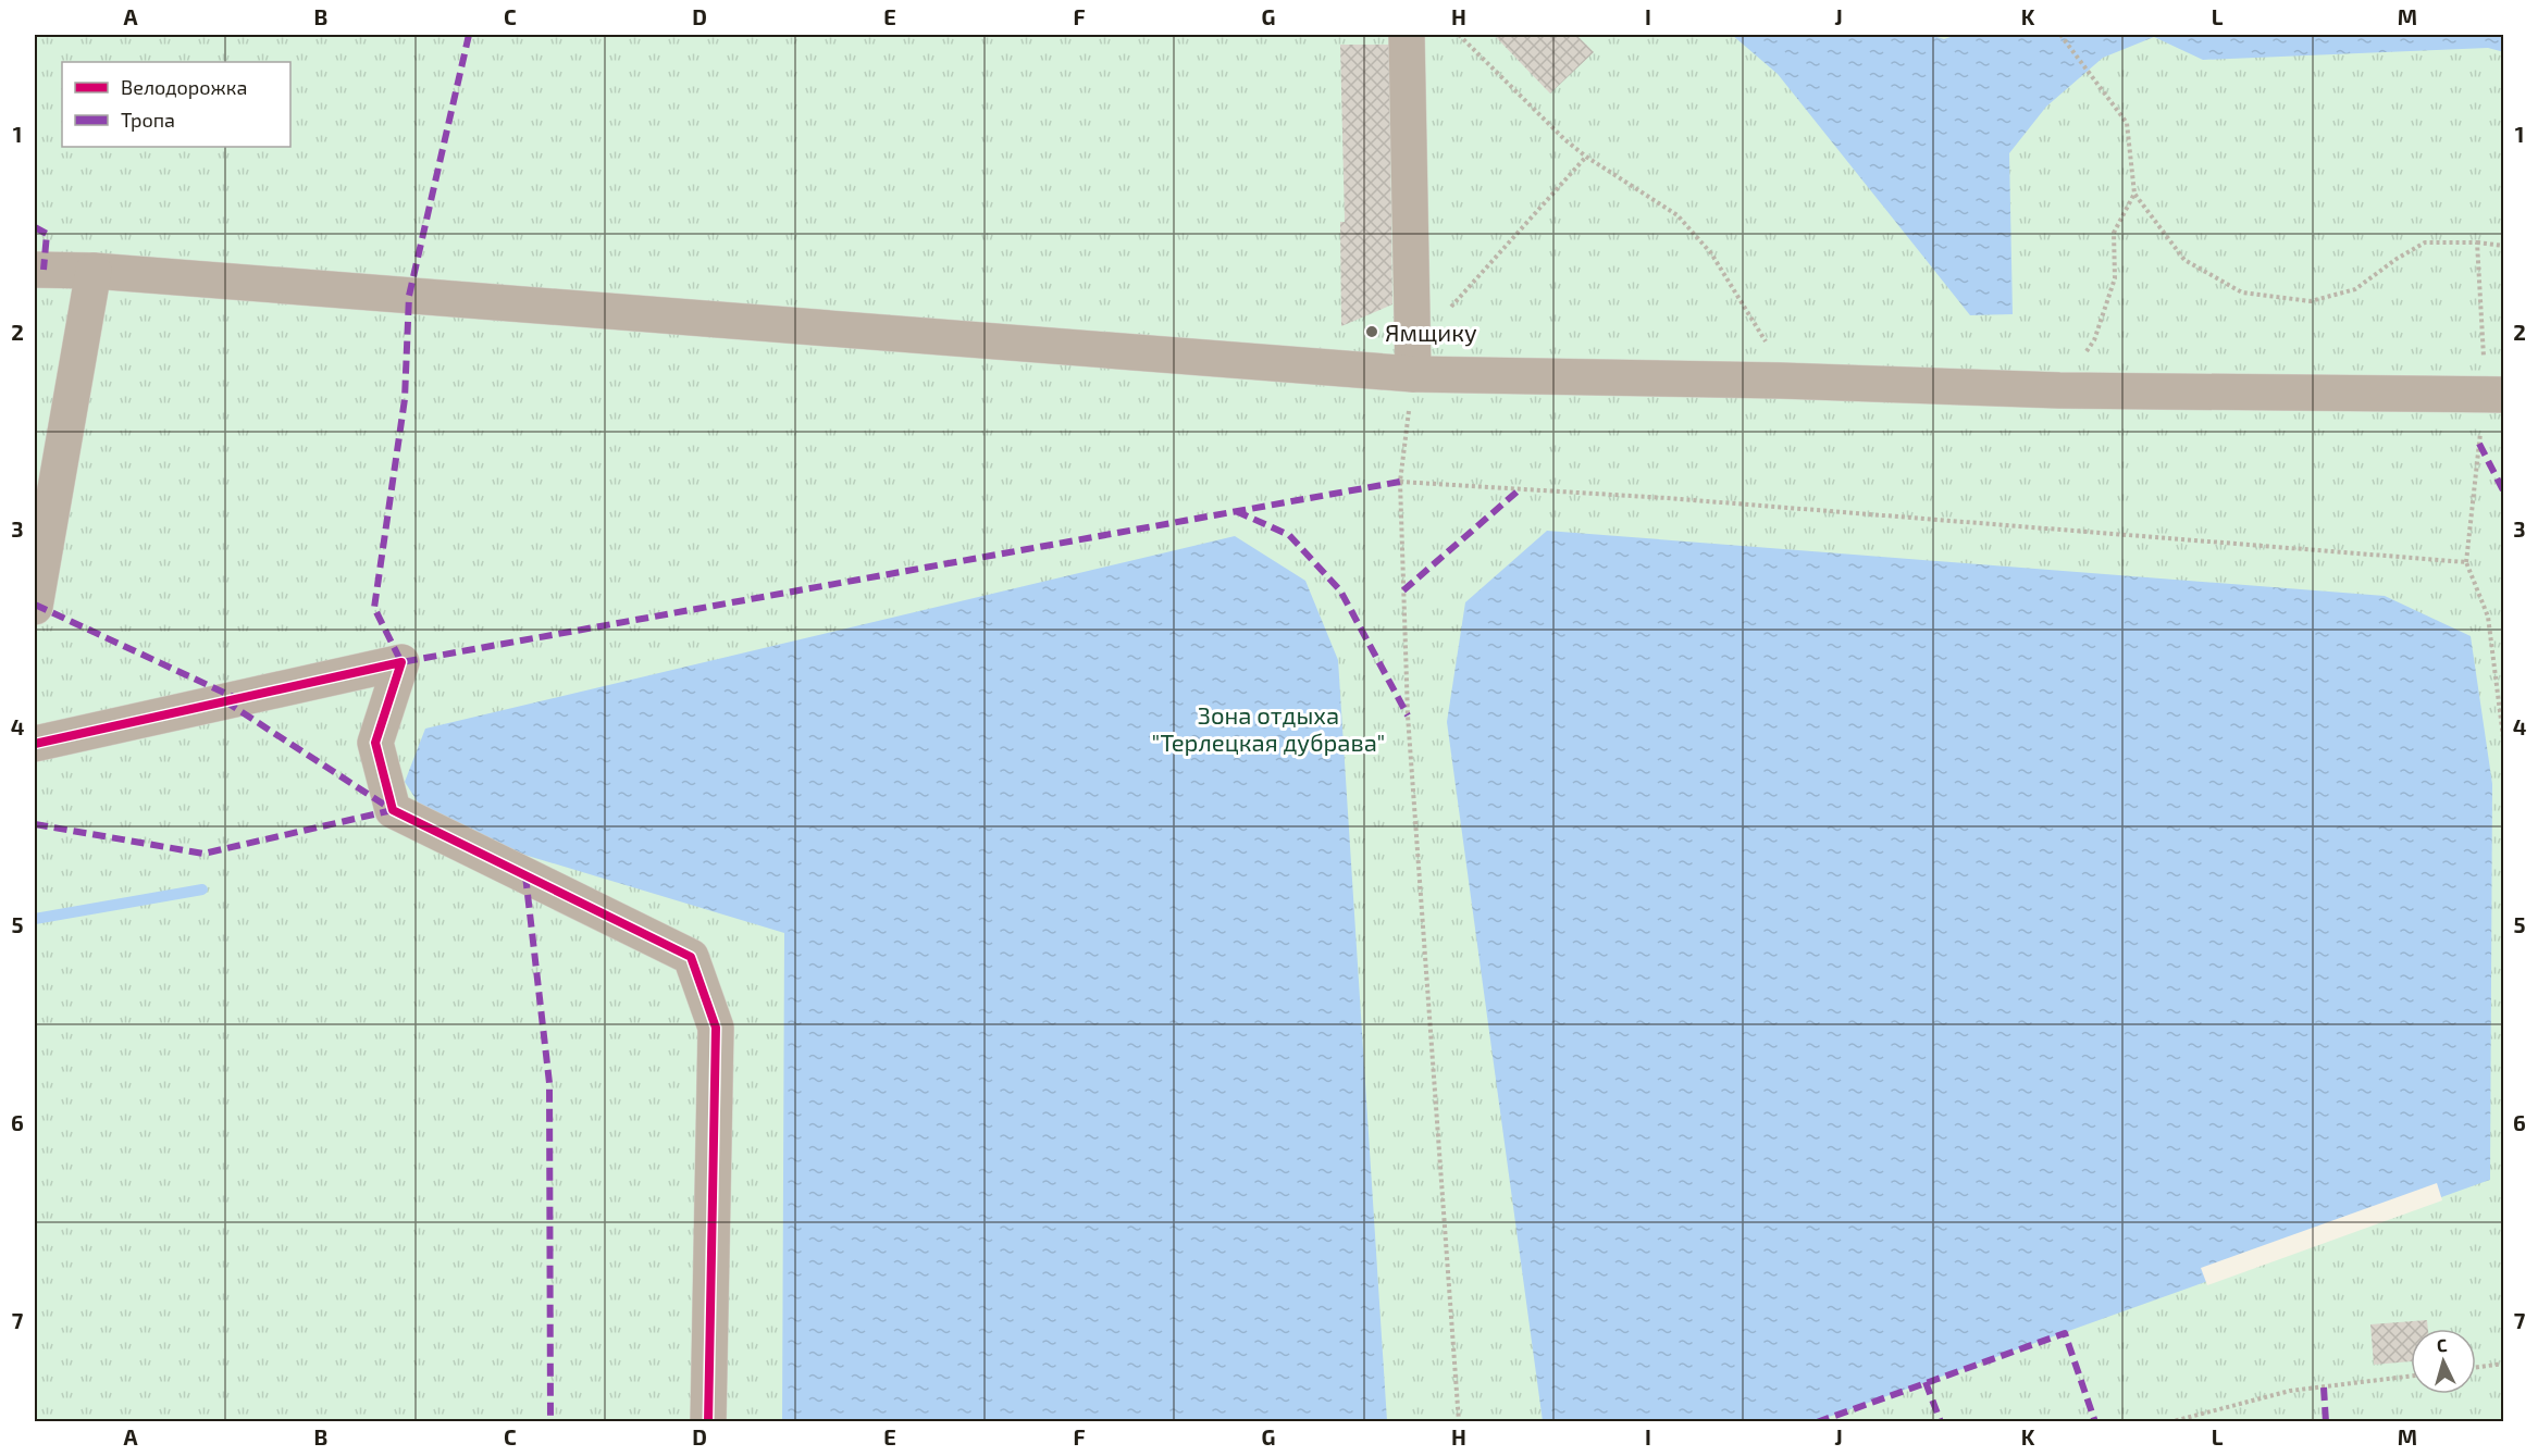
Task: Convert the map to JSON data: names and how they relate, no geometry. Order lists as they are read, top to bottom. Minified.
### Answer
{"parks":["Зона отдыха \"Терлецкая дубрава\""],"places":["Ямщику"],"legend":["Велодорожка","Тропа"],"north":"top","grid":{"columns":["A","B","C","D","E","F","G","H","I","J","K","L","M"],"rows":["1","2","3","4","5","6","7"]}}
